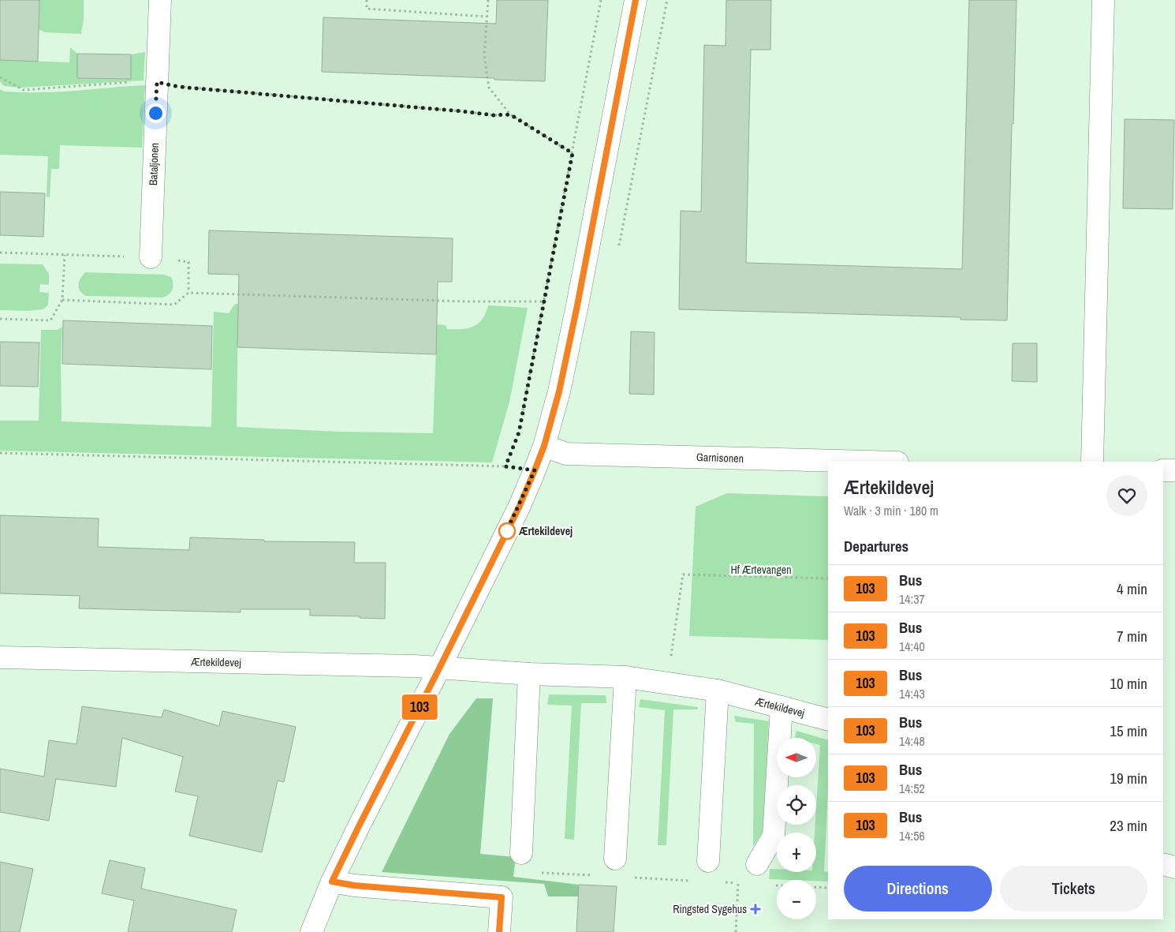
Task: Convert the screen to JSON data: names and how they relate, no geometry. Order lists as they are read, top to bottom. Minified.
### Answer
{"streets":{"street":["Bataljonen","Garnisonen","Ærtekildevej"]},"parks":["Hf Ærtevangen"],"places":{"other":["Ærtekildevej"],"health":["Ringsted Sygehus"]},"lines":["bus line 103"],"north":"left","page":{"on_map":"103","heading":[["Ærtekildevej","Walk · 3 min · 180 m"],"Departures"],"list":[{"mark":"103","name":"Bus","note":"14:37","value":"4 min"},{"mark":"103","name":"Bus","note":"14:40","value":"7 min"},{"mark":"103","name":"Bus","note":"14:43","value":"10 min"},{"mark":"103","name":"Bus","note":"14:48","value":"15 min"},{"mark":"103","name":"Bus","note":"14:52","value":"19 min"},{"mark":"103","name":"Bus","note":"14:56","value":"23 min"}],"map_buttons":["+","−"],"buttons":["Directions","Tickets"]}}
